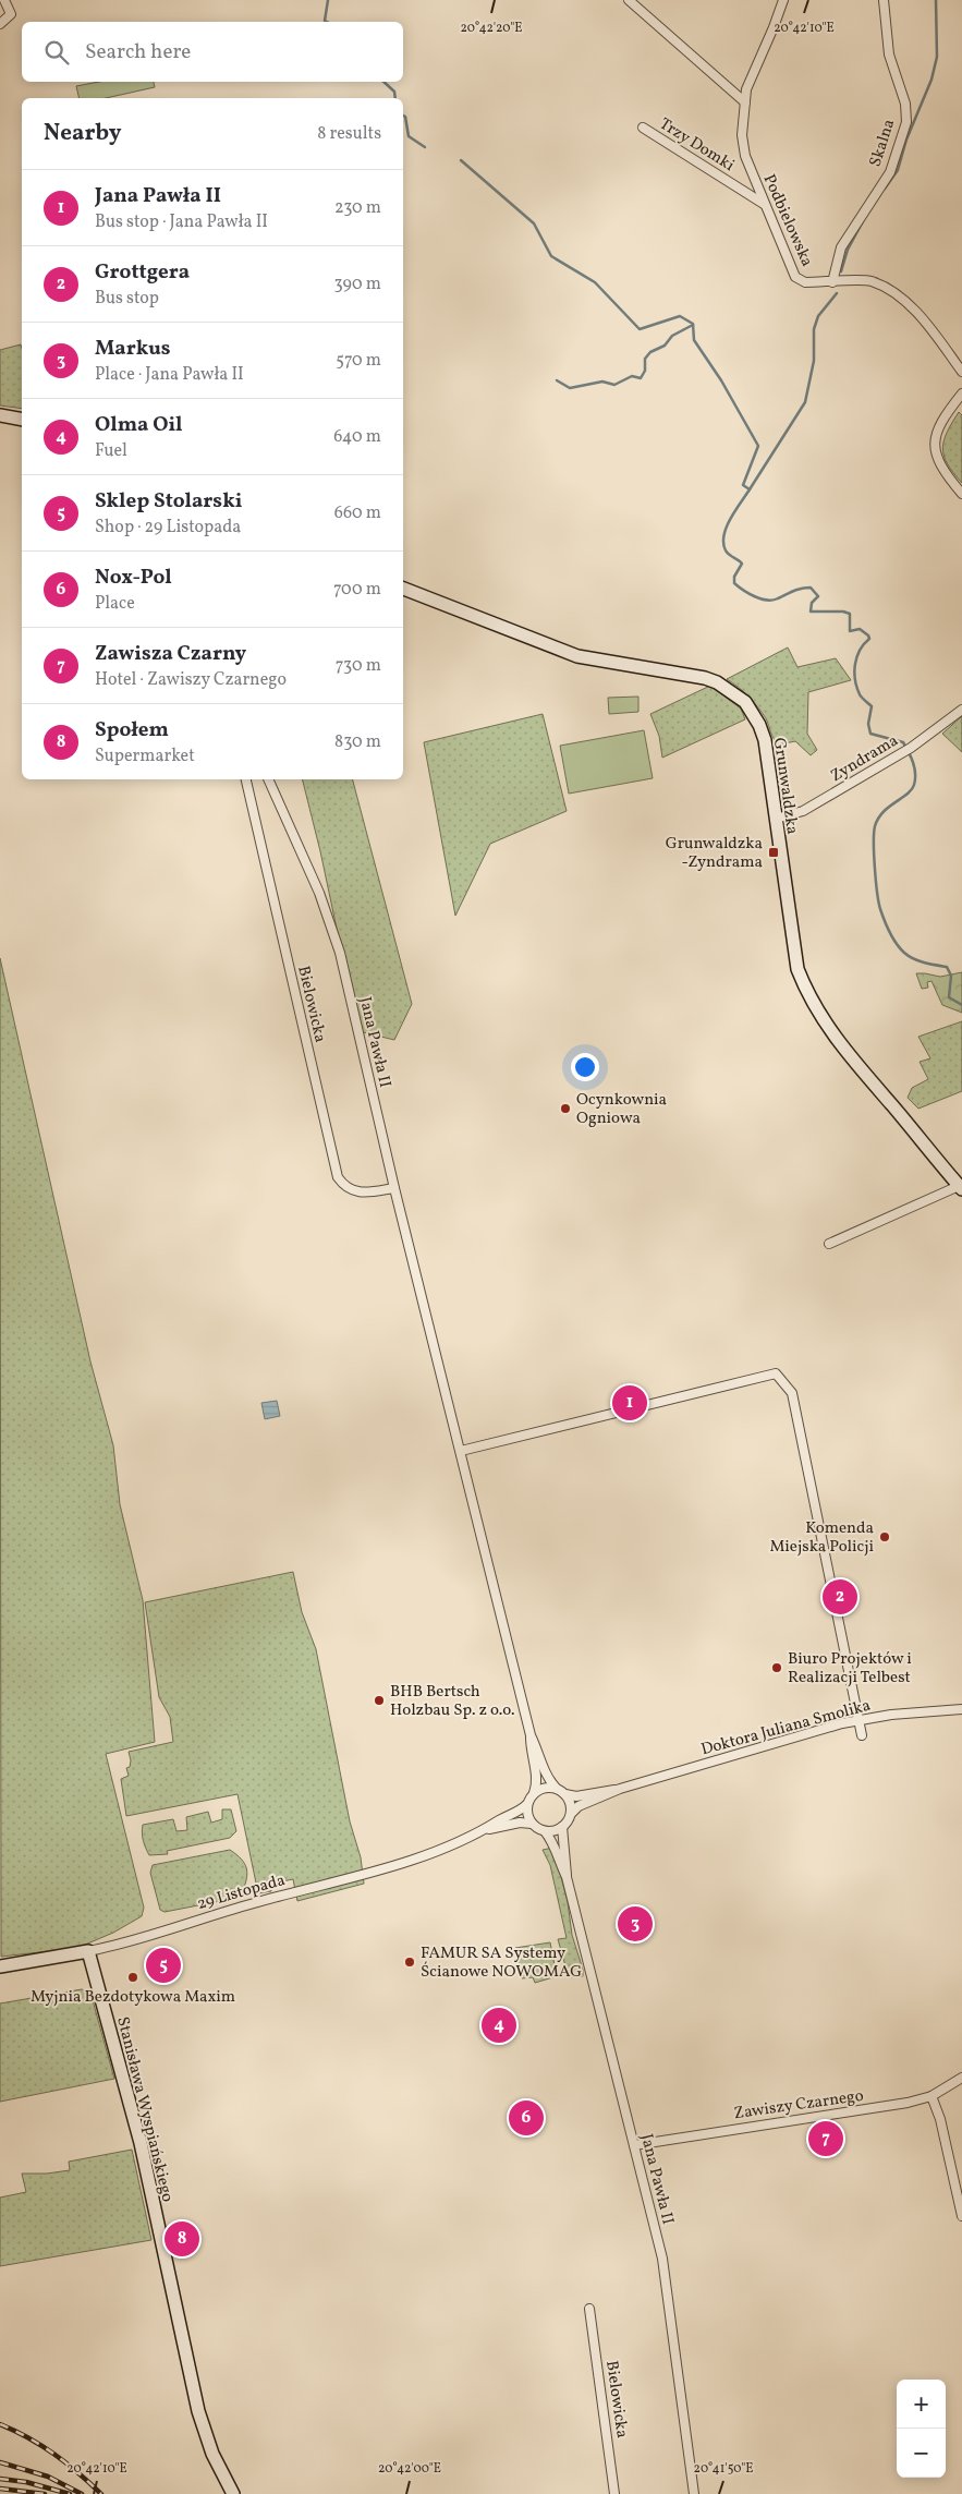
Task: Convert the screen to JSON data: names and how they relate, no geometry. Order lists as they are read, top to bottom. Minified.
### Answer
{"streets":{"street":["Skalna","Trzy Domki","Podbielowska","Zyndrama","Grunwaldzka","Bielowicka","Jana Pawła II","Doktora Juliana Smolika","29 Listopada","Zawiszy Czarnego","Stanisława Wyspiańskiego"]},"crossings":[["Skalna","Podbielowska"],["Trzy Domki","Podbielowska"],["Zyndrama","Grunwaldzka"],["Bielowicka","Jana Pawła II"],["Jana Pawła II","Doktora Juliana Smolika"],["Jana Pawła II","29 Listopada"],["Jana Pawła II","Zawiszy Czarnego"],["Doktora Juliana Smolika","29 Listopada"],["29 Listopada","Stanisława Wyspiańskiego"]],"places":{"transit":["Grunwaldzka -Zyndrama"],"other":["Ocynkownia Ogniowa","Komenda Miejska Policji","Biuro Projektów i Realizacji Telbest","BHB Bertsch Holzbau Sp. z o.o.","FAMUR SA Systemy Ścianowe NOWOMAG","Myjnia Bezdotykowa Maxim"]},"page":{"search":"Search here","heading":["Nearby","8 results"],"list":[{"mark":"1","name":"Jana Pawła II","note":"Bus stop · Jana Pawła II","value":"230 m"},{"mark":"2","name":"Grottgera","note":"Bus stop","value":"390 m"},{"mark":"3","name":"Markus","note":"Place · Jana Pawła II","value":"570 m"},{"mark":"4","name":"Olma Oil","note":"Fuel","value":"640 m"},{"mark":"5","name":"Sklep Stolarski","note":"Shop · 29 Listopada","value":"660 m"},{"mark":"6","name":"Nox-Pol","note":"Place","value":"700 m"},{"mark":"7","name":"Zawisza Czarny","note":"Hotel · Zawiszy Czarnego","value":"730 m"},{"mark":"8","name":"Społem","note":"Supermarket","value":"830 m"}],"pins":["1","2","3","5","4","6","7","8"],"map_buttons":["+","−"]},"coordinates":["20°42'20\"E","20°42'10\"E","20°42'00\"E","20°41'50\"E"]}
